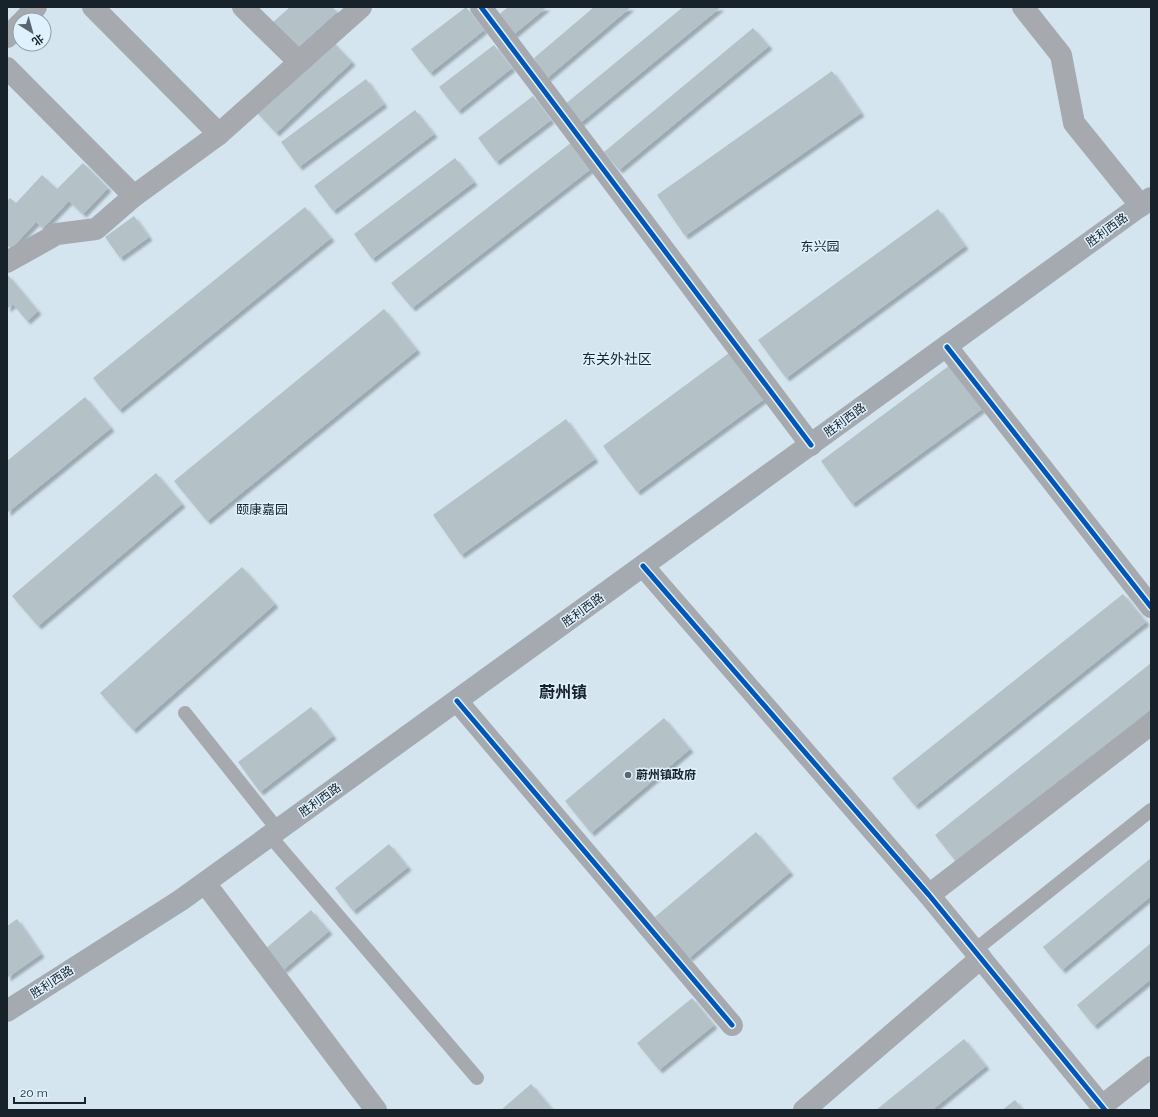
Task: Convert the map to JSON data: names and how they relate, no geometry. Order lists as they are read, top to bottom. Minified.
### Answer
{"streets":{"main road":["胜利西路"]},"districts":["东兴园","东关外社区","颐康嘉园","蔚州镇"],"places":["蔚州镇政府"],"scale_bar":"20 m","north":"bottom right"}
